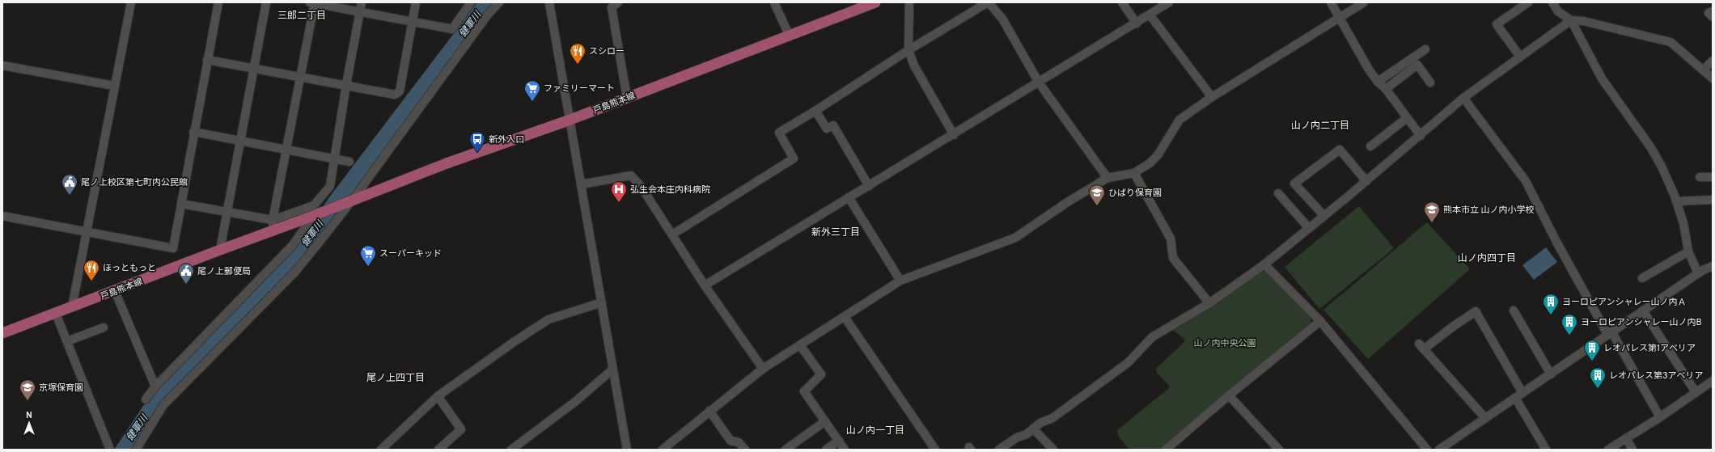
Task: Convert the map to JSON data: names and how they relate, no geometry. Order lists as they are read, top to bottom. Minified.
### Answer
{"streets":{"main road":["戸島熊本線"]},"districts":["三郎二丁目","山ノ内二丁目","新外三丁目","山ノ内四丁目","尾ノ上四丁目","山ノ内一丁目"],"water":["健軍川"],"parks":["山ノ内中央公園"],"places":{"restaurant":["スシロー","ほっともっと"],"supermarket":["ファミリーマート","スーパーキッド"],"bus stop":["新外入口"],"public building":["尾ノ上校区第七町内公民館","尾ノ上郵便局"],"hospital":["弘生会本庄内科病院"],"school or university":["ひばり保育園","熊本市立 山ノ内小学校","京塚保育園"],"building":["ヨーロピアンシャレー山ノ内Ａ","ヨーロピアンシャレー山ノ内B","レオパレス第1アベリア","レオパレス第3アベリア"]},"north":"top"}
